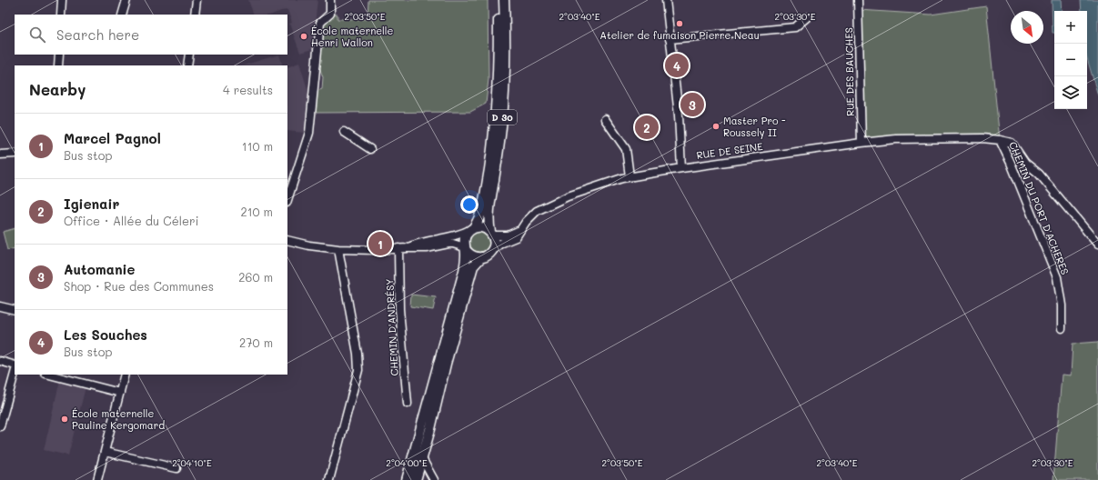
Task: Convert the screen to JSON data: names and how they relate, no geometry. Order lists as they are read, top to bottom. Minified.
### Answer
{"streets":{"main road":["D 30"],"street":["RUE DES BAUCHES","RUE DE SEINE","CHEMIN DU PORT D'ACHERES","CHEMIN D'ANDRÉSY"]},"crossings":[["RUE DES BAUCHES","RUE DE SEINE"],["D 30","RUE DE SEINE"],["RUE DE SEINE","CHEMIN DU PORT D'ACHERES"]],"places":["Atelier de fumaison Pierre Neau","École maternelle Henri Wallon","Master Pro - Roussely II","École maternelle Pauline Kergomard"],"north":"bottom right","page":{"map_buttons":["+","−"],"search":"Search here","pins":["4","3","2","1"],"heading":["Nearby","4 results"],"list":[{"mark":"1","name":"Marcel Pagnol","note":"Bus stop","value":"110 m"},{"mark":"2","name":"Igienair","note":"Office · Allée du Céleri","value":"210 m"},{"mark":"3","name":"Automanie","note":"Shop · Rue des Communes","value":"260 m"},{"mark":"4","name":"Les Souches","note":"Bus stop","value":"270 m"}]},"coordinates":["2°03'50\"E","2°03'40\"E","2°03'30\"E","2°04'10\"E","2°04'00\"E"]}
